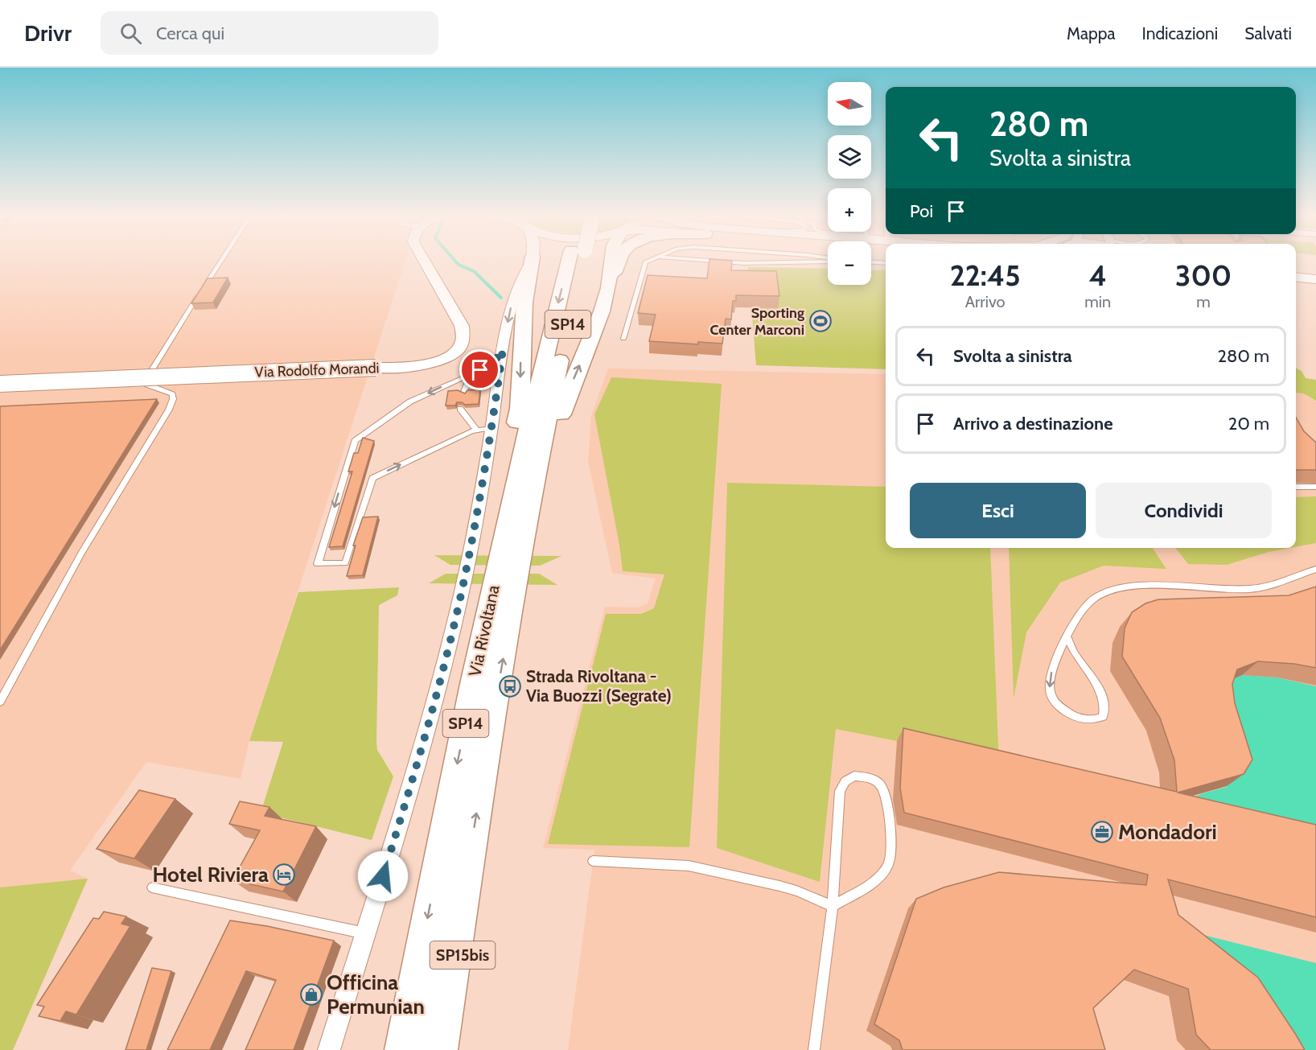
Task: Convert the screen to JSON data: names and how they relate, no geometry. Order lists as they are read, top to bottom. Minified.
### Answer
{"streets":{"highway":["SP14","Via Rivoltana","SP15bis"],"main road":["Via Rodolfo Morandi"]},"crossings":[["SP14","Via Rivoltana"],["Via Rivoltana","SP15bis"]],"places":{"sports":["Sporting Center Marconi"],"bus stop":["Strada Rivoltana - Via Buozzi (Segrate)"],"office":["Mondadori"],"hotel":["Hotel Riviera"],"shop":["Officina Permunian"]},"north":"left","page":{"header":"Drivr","search":"Cerca qui","nav":["Mappa","Indicazioni","Salvati"],"map_buttons":["+","−"],"turn":["280 m","Svolta a sinistra"],"then":"Poi","eta":["22:45","Arrivo","4","min","300","m"],"list":[{"name":"Svolta a sinistra","value":"280 m"},{"name":"Arrivo a destinazione","value":"20 m"}],"buttons":["Esci","Condividi"]}}
